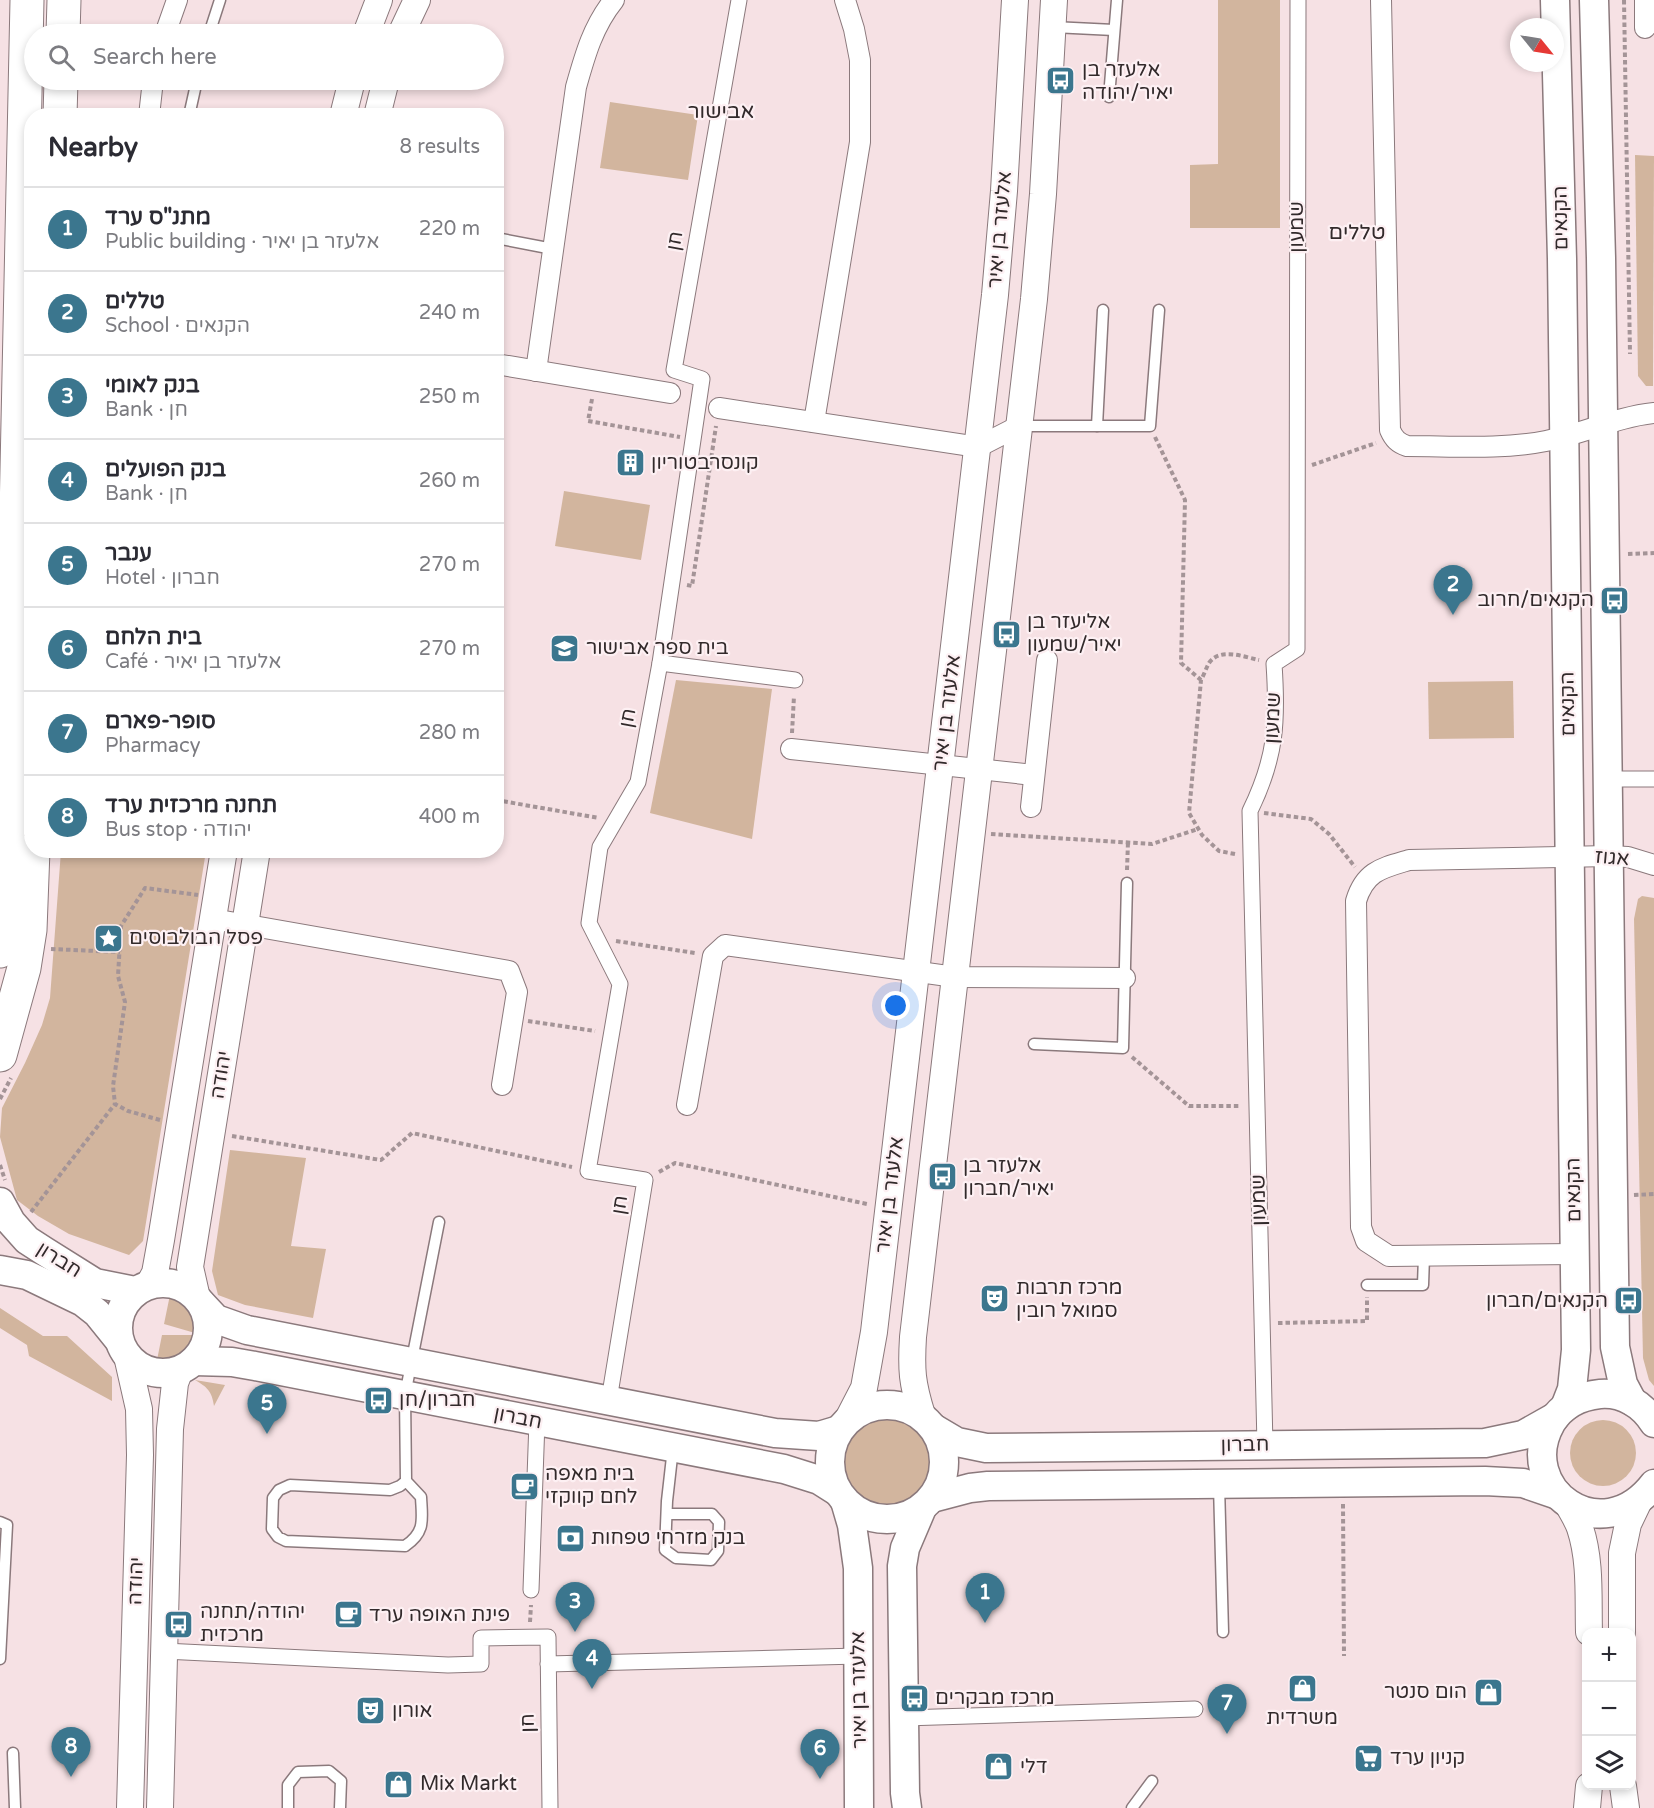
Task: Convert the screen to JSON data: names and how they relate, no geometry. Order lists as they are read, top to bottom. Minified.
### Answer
{"streets":{"main road":["הקנאים","אלעזר בן יאיר","חברון"],"street":["שמעון","חן","אגוז","יהודה"]},"crossings":[["הקנאים","אגוז"],["הקנאים","חברון"],["שמעון","חברון"],["אלעזר בן יאיר","חברון"],["חן","חברון"],["יהודה","חברון"]],"districts":["אבישור","טללים"],"places":{"bus stop":["אלעזר בן יאיר/יהודה","הקנאים/חרוב","אליעזר בן יאיר/שמעון","אלעזר בן יאיר/חברון","הקנאים/חברון","חברון/חן","יהודה/תחנה מרכזית","מרכז מבקרים"],"building":["קונסרבטוריון"],"school or university":["בית ספר אבישור"],"place":["פסל הבולבוסים"],"theatre":["מרכז תרבות סמואל רובין","אורון"],"cafe":["בית מאפה לחם קווקזי","פינת האופה ערד"],"bank":["בנק מזרחי טפחות"],"shop":["משרדית","הום סנטר","דלי","Mix Markt"],"supermarket":["קניון ערד"]},"north":"bottom right","page":{"search":"Search here","heading":["Nearby","8 results"],"list":[{"mark":"1","name":"מתנ\"ס ערד","note":"Public building · אלעזר בן יאיר","value":"220 m"},{"mark":"2","name":"טללים","note":"School · הקנאים","value":"240 m"},{"mark":"3","name":"בנק לאומי","note":"Bank · חן","value":"250 m"},{"mark":"4","name":"בנק הפועלים","note":"Bank · חן","value":"260 m"},{"mark":"5","name":"ענבר","note":"Hotel · חברון","value":"270 m"},{"mark":"6","name":"בית הלחם","note":"Café · אלעזר בן יאיר","value":"270 m"},{"mark":"7","name":"סופר-פארם","note":"Pharmacy","value":"280 m"},{"mark":"8","name":"תחנה מרכזית ערד","note":"Bus stop · יהודה","value":"400 m"}],"pins":["2","5","1","3","4","7","8","6"],"map_buttons":["+","−"]}}
